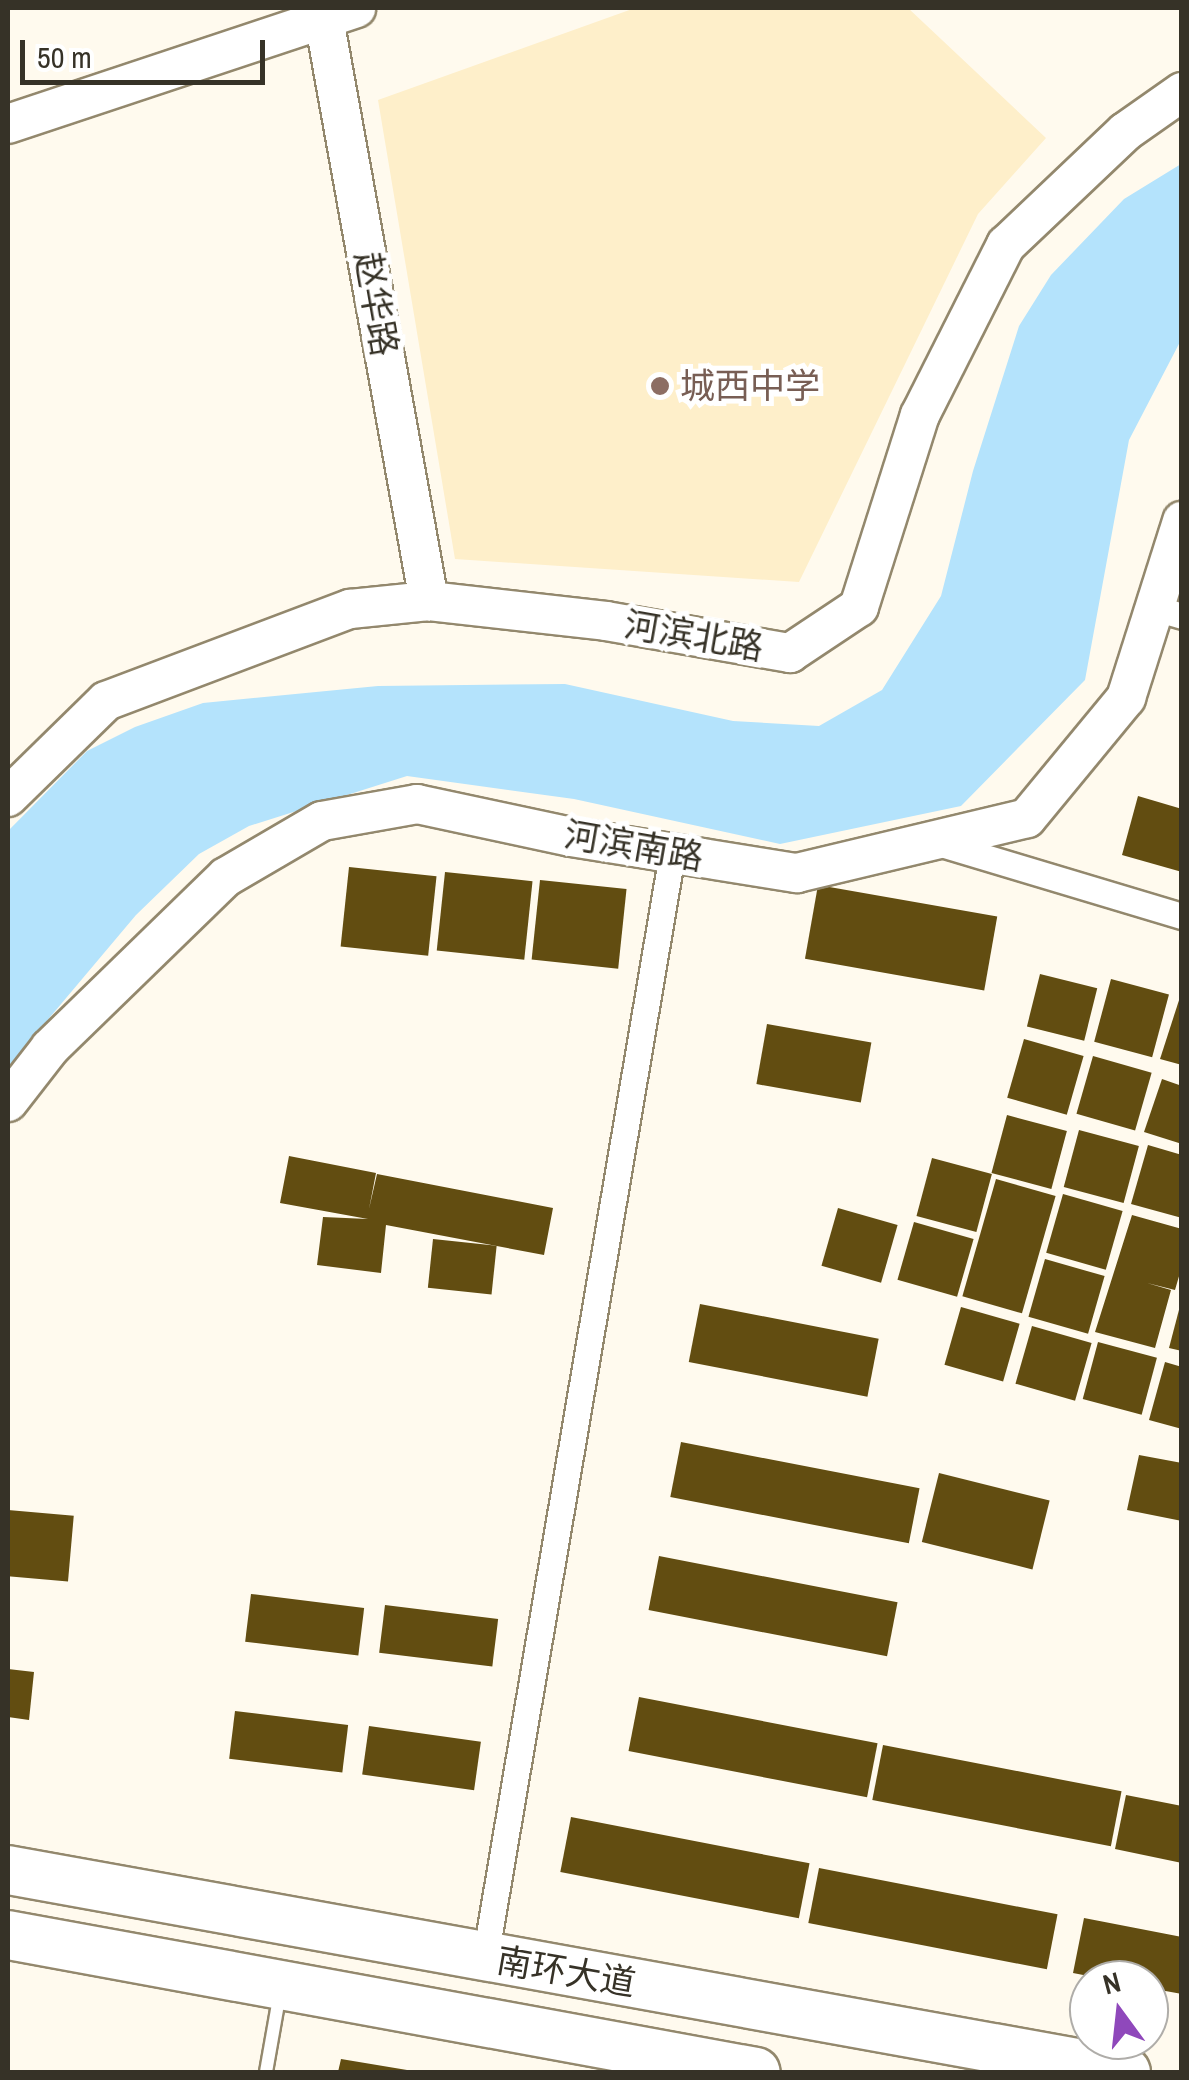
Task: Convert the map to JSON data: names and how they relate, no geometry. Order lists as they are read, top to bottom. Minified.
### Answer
{"streets":{"highway":["南环大道"],"street":["赵华路","河滨北路","河滨南路"]},"crossings":[["赵华路","河滨北路"]],"places":["城西中学"],"scale_bar":"50 m","north":"top"}
